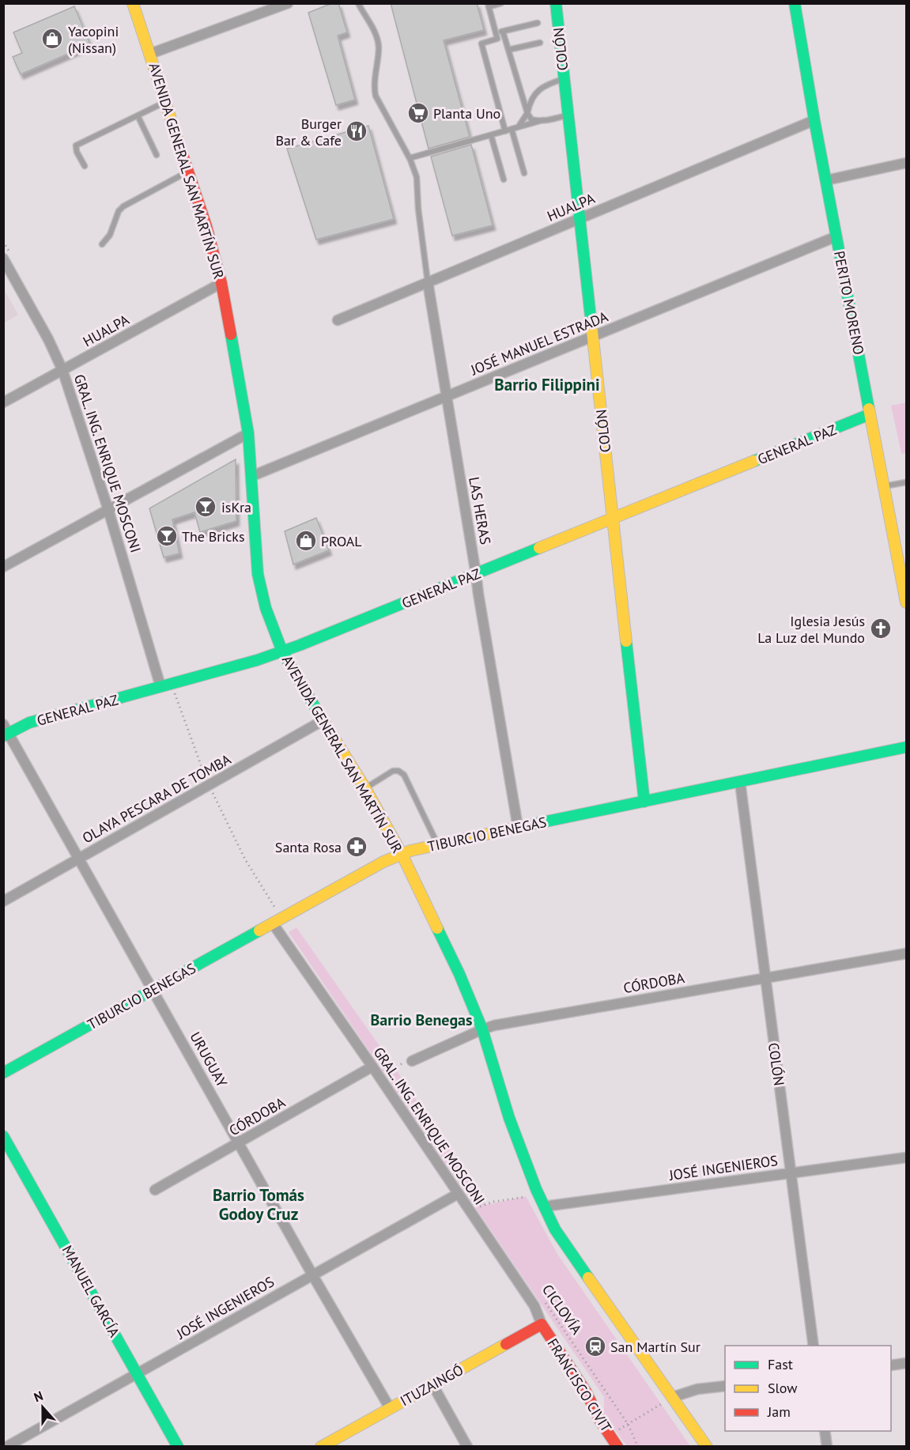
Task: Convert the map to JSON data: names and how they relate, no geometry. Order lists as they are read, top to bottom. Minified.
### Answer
{"streets":{"main road":["COLÓN","AVENIDA GENERAL SAN MARTÍN SUR","PERITO MORENO","GENERAL PAZ","TIBURCIO BENEGAS","MANUEL GARCÍA","ITUZAINGÓ","FRANCISCO CIVIT"],"street":["HUALPA","JOSÉ MANUEL ESTRADA","GRAL. ING. ENRIQUE MOSCONI","LAS HERAS","OLAYA PESCARA DE TOMBA","CÓRDOBA","URUGUAY","JOSÉ INGENIEROS"],"path":["CICLOVÍA"]},"crossings":[["COLÓN","HUALPA"],["COLÓN","JOSÉ MANUEL ESTRADA"],["COLÓN","GENERAL PAZ"],["COLÓN","TIBURCIO BENEGAS"],["COLÓN","CÓRDOBA"],["COLÓN","JOSÉ INGENIEROS"],["AVENIDA GENERAL SAN MARTÍN SUR","HUALPA"],["AVENIDA GENERAL SAN MARTÍN SUR","JOSÉ MANUEL ESTRADA"],["AVENIDA GENERAL SAN MARTÍN SUR","GENERAL PAZ"],["AVENIDA GENERAL SAN MARTÍN SUR","OLAYA PESCARA DE TOMBA"],["AVENIDA GENERAL SAN MARTÍN SUR","TIBURCIO BENEGAS"],["AVENIDA GENERAL SAN MARTÍN SUR","CÓRDOBA"],["AVENIDA GENERAL SAN MARTÍN SUR","JOSÉ INGENIEROS"],["HUALPA","PERITO MORENO"],["HUALPA","GRAL. ING. ENRIQUE MOSCONI"],["HUALPA","LAS HERAS"],["PERITO MORENO","JOSÉ MANUEL ESTRADA"],["PERITO MORENO","GENERAL PAZ"],["JOSÉ MANUEL ESTRADA","LAS HERAS"],["GENERAL PAZ","GRAL. ING. ENRIQUE MOSCONI"],["GENERAL PAZ","LAS HERAS"],["GENERAL PAZ","URUGUAY"],["GRAL. ING. ENRIQUE MOSCONI","TIBURCIO BENEGAS"],["GRAL. ING. ENRIQUE MOSCONI","CÓRDOBA"],["GRAL. ING. ENRIQUE MOSCONI","JOSÉ INGENIEROS"],["GRAL. ING. ENRIQUE MOSCONI","ITUZAINGÓ"],["GRAL. ING. ENRIQUE MOSCONI","FRANCISCO CIVIT"],["LAS HERAS","TIBURCIO BENEGAS"],["OLAYA PESCARA DE TOMBA","URUGUAY"],["TIBURCIO BENEGAS","URUGUAY"],["CÓRDOBA","URUGUAY"],["URUGUAY","JOSÉ INGENIEROS"],["URUGUAY","ITUZAINGÓ"],["JOSÉ INGENIEROS","MANUEL GARCÍA"],["ITUZAINGÓ","FRANCISCO CIVIT"]],"districts":["Barrio Filippini","Barrio Benegas","Barrio Tomás Godoy Cruz"],"places":{"shop":["Yacopini (Nissan)","PROAL"],"supermarket":["Planta Uno"],"restaurant":["Burger Bar & Cafe"],"bar":["isKra","The Bricks"],"church":["Iglesia Jesús La Luz del Mundo"],"pharmacy":["Santa Rosa"],"station":["San Martín Sur"]},"legend":["Fast","Slow","Jam"],"north":"top"}
